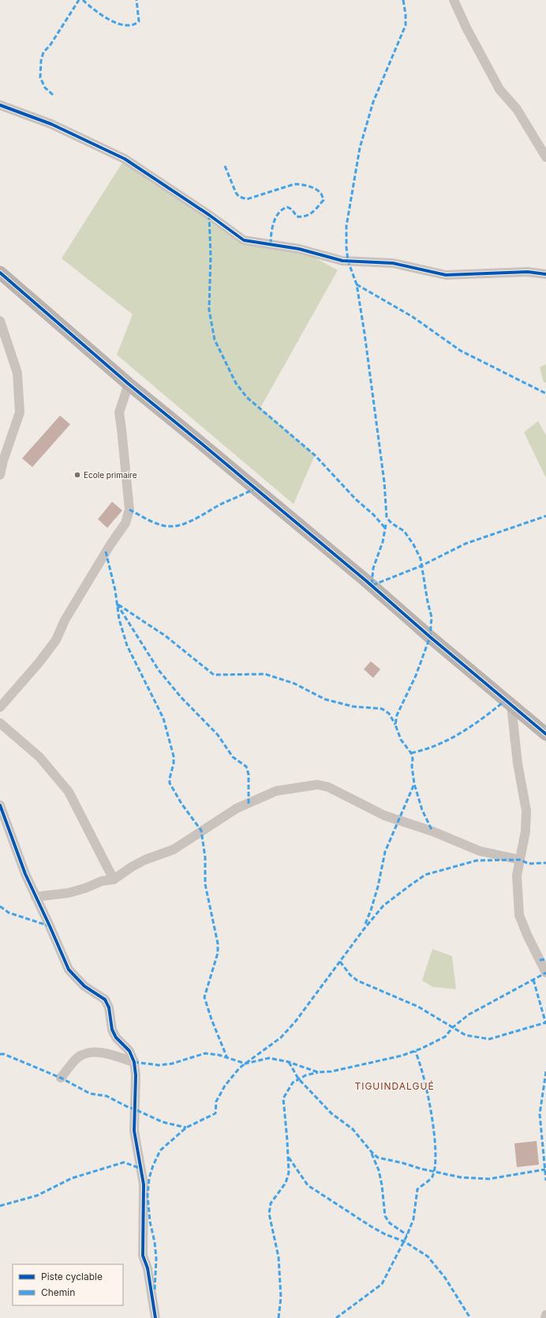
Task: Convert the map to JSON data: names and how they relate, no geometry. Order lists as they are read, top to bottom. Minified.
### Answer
{"districts":["TIGUINDALGUÉ"],"places":["Ecole primaire"],"legend":["Piste cyclable","Chemin"]}
